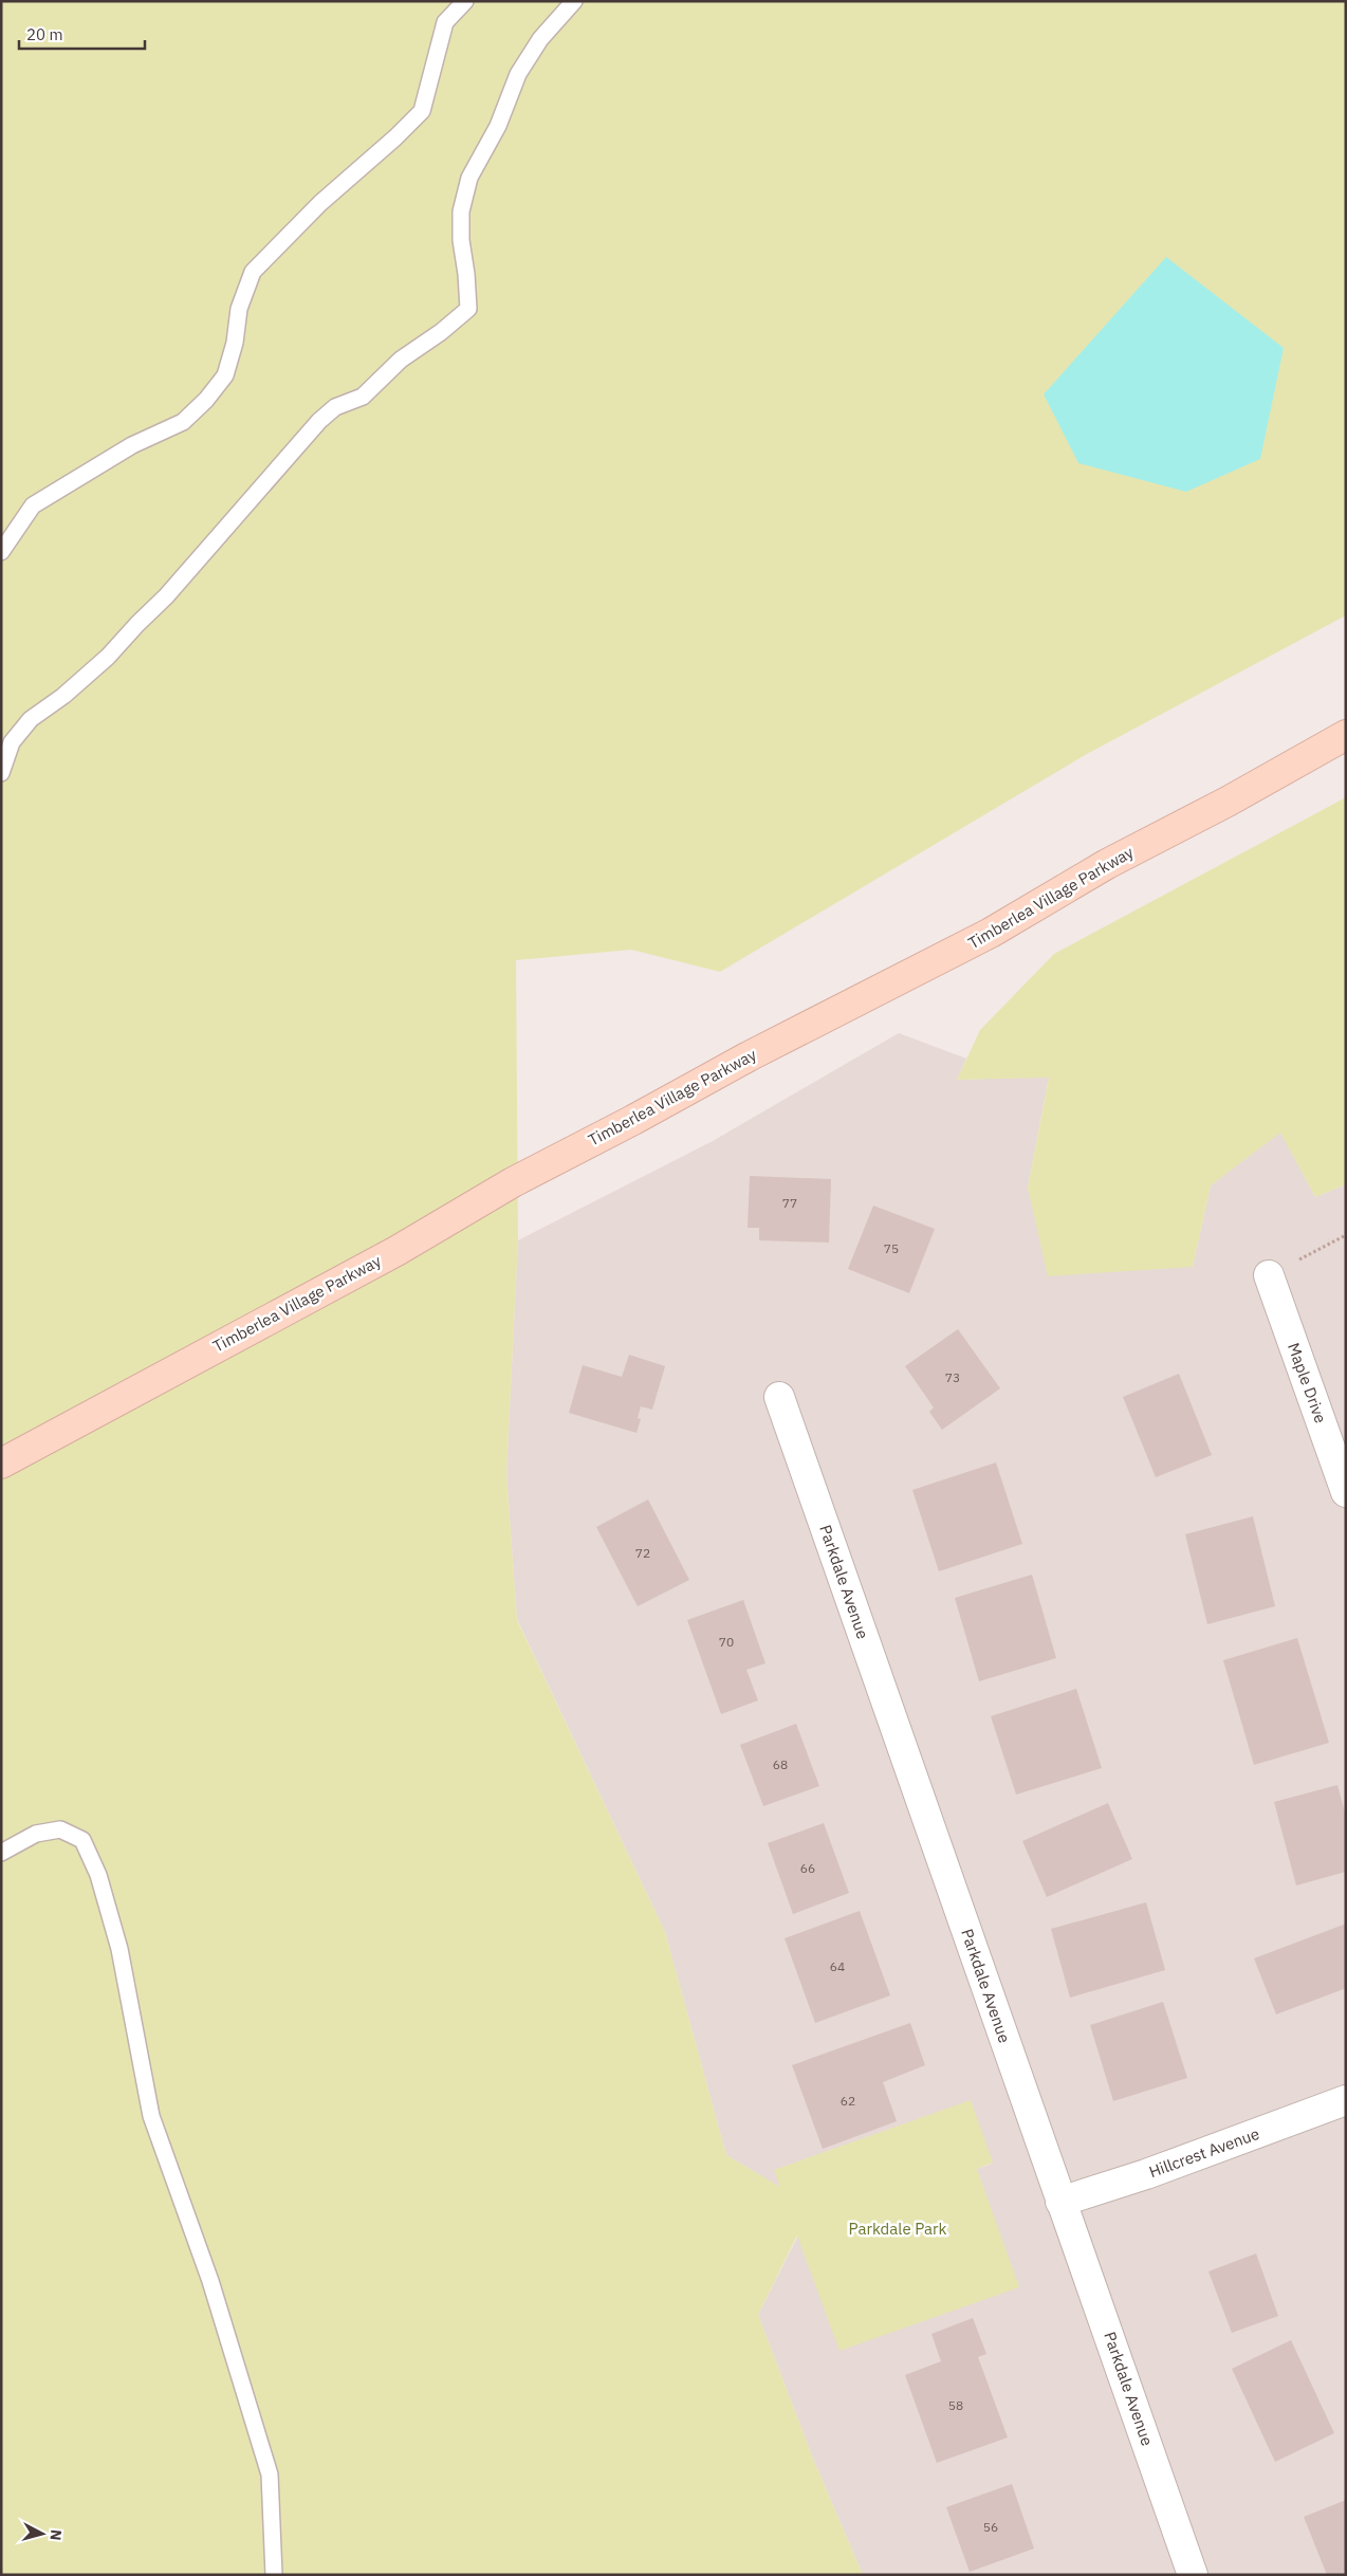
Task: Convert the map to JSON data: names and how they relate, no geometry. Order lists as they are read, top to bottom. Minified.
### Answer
{"streets":{"main road":["Timberlea Village Parkway"],"street":["Maple Drive","Parkdale Avenue","Hillcrest Avenue"]},"crossings":[["Parkdale Avenue","Hillcrest Avenue"]],"parks":["Parkdale Park"],"house_numbers":["77","75","73","72","70","68","66","64","62","58","56"],"scale_bar":"20 m","north":"right"}
